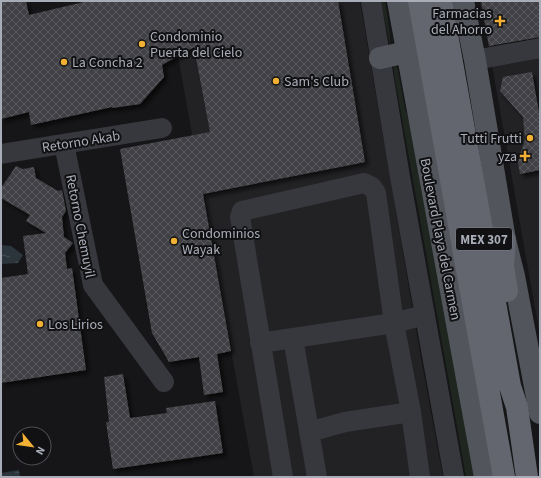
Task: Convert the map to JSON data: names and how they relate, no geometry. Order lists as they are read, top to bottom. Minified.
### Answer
{"streets":{"highway":["MEX 307"],"main road":["Boulevard Playa del Carmen"],"street":["Retorno Akab","Retorno Chemuyil"]},"crossings":[["Retorno Akab","Retorno Chemuyil"]],"places":{"health":["Farmacias del Ahorro","yza"],"other":["Condominio Puerta del Cielo","La Concha 2","Sam's Club","Tutti Frutti","Condominios Wayak","Los Lirios"]},"north":"bottom right"}
